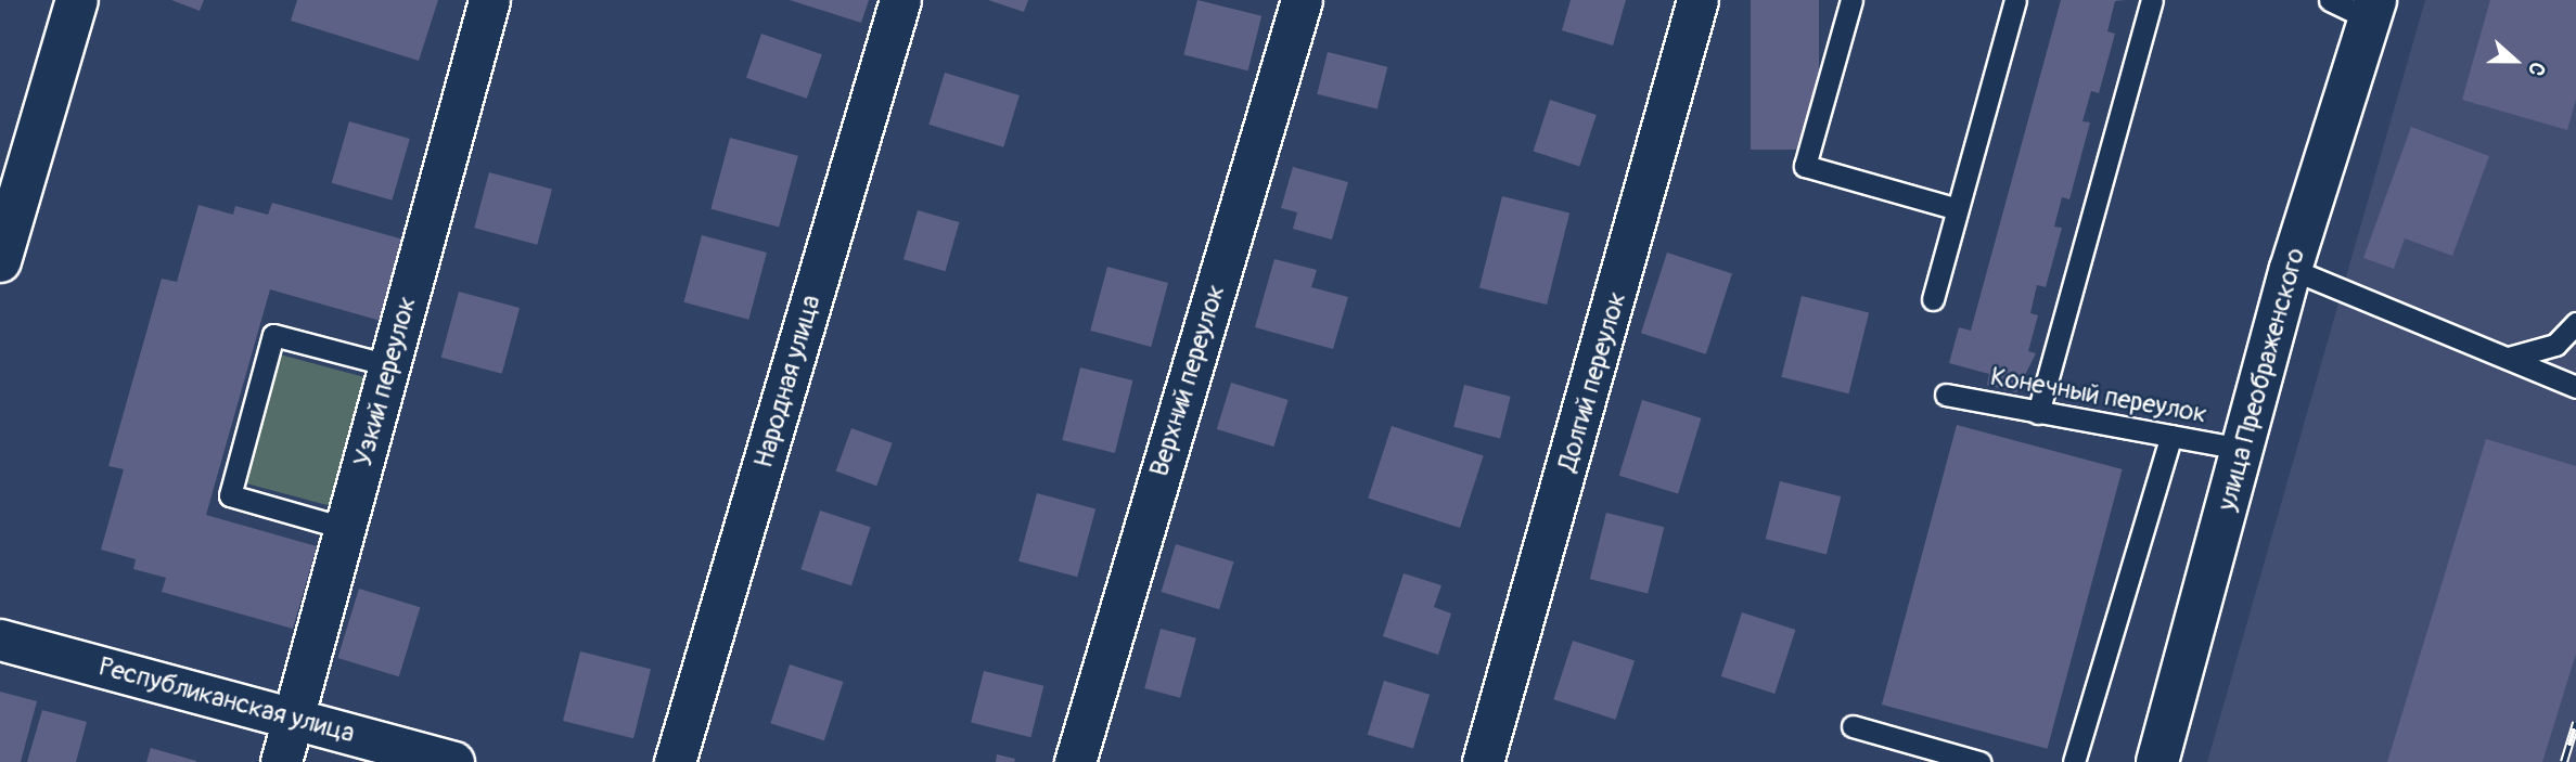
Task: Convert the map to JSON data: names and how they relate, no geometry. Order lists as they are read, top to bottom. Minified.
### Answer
{"streets":{"street":["улица Преображенского","Верхний переулок","Узкий переулок","Народная улица","Долгий переулок","Республиканская улица"],"lane":["Конечный переулок"]},"crossings":[["улица Преображенского","Конечный переулок"],["Узкий переулок","Республиканская улица"]],"north":"right"}
